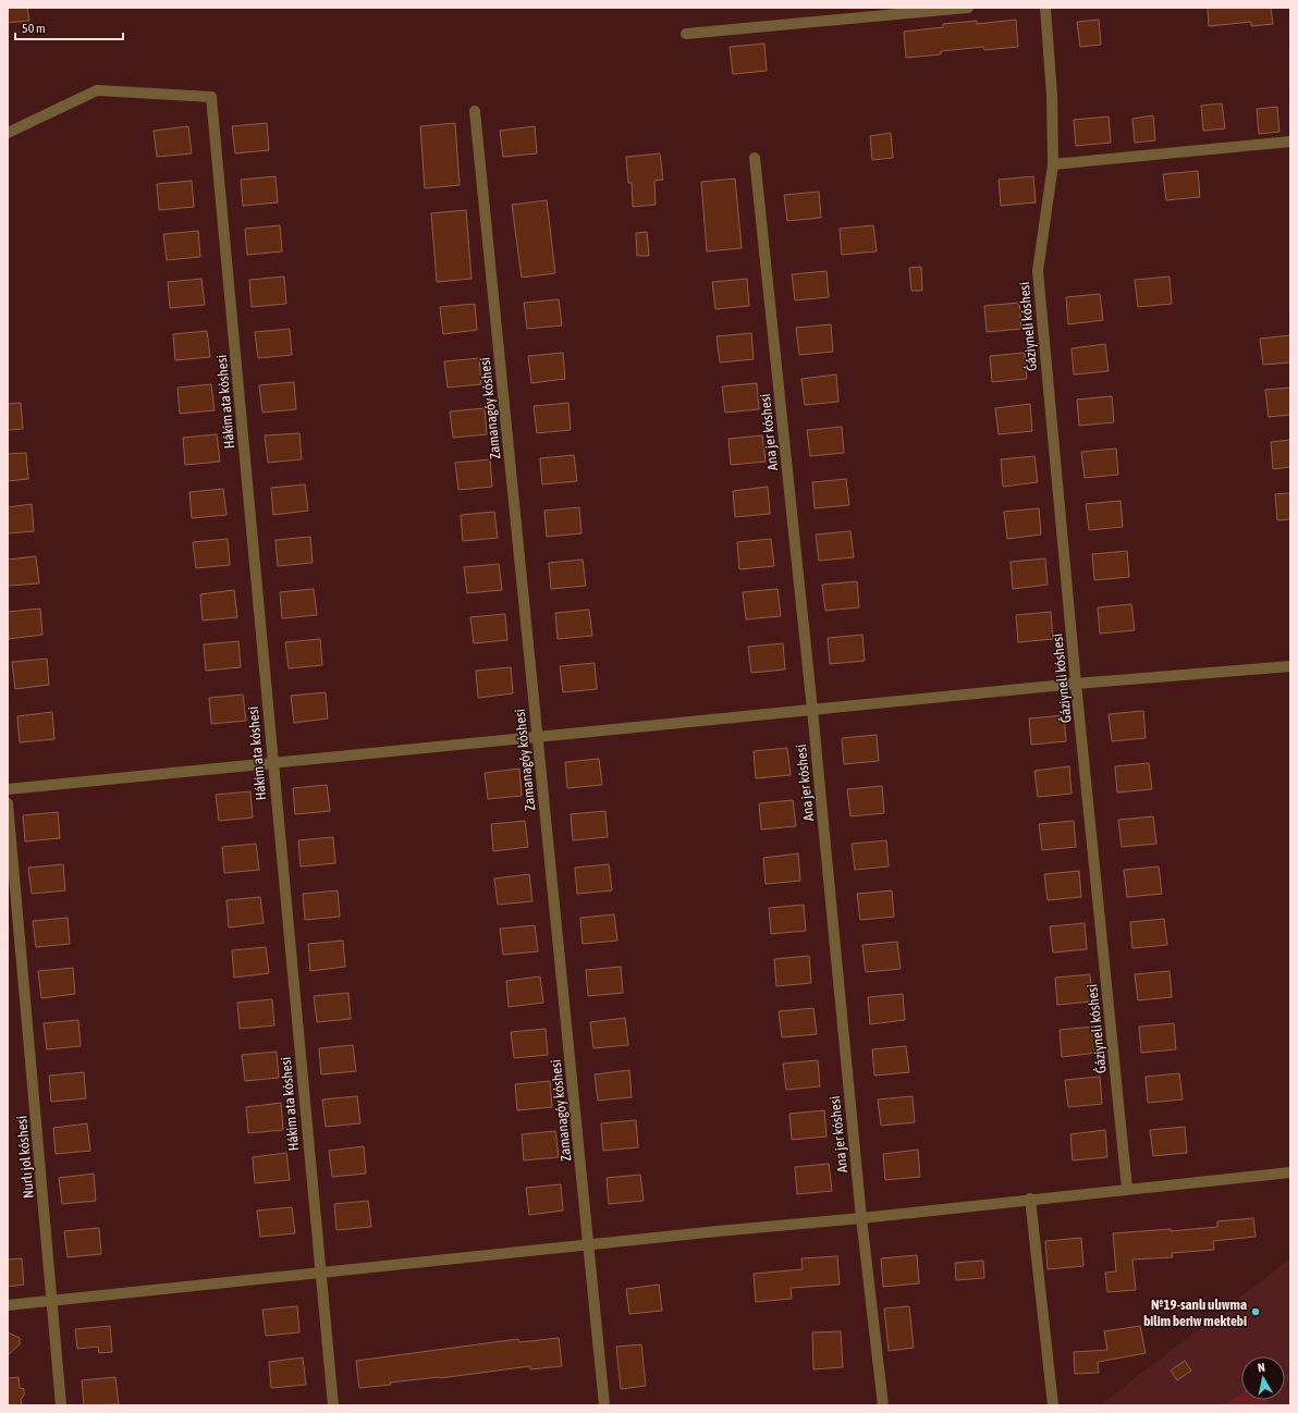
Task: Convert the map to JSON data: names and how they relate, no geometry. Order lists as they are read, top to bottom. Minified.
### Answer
{"streets":{"street":["Ǵáziyneli kóshesi","Hákim ata kóshesi","Zamanagóy kóshesi","Ana jer kóshesi","Nurlı jol kóshesi"]},"places":["№19-sanlı ulıwma bilim beriw mektebi"],"scale_bar":"50 m","north":"top"}
